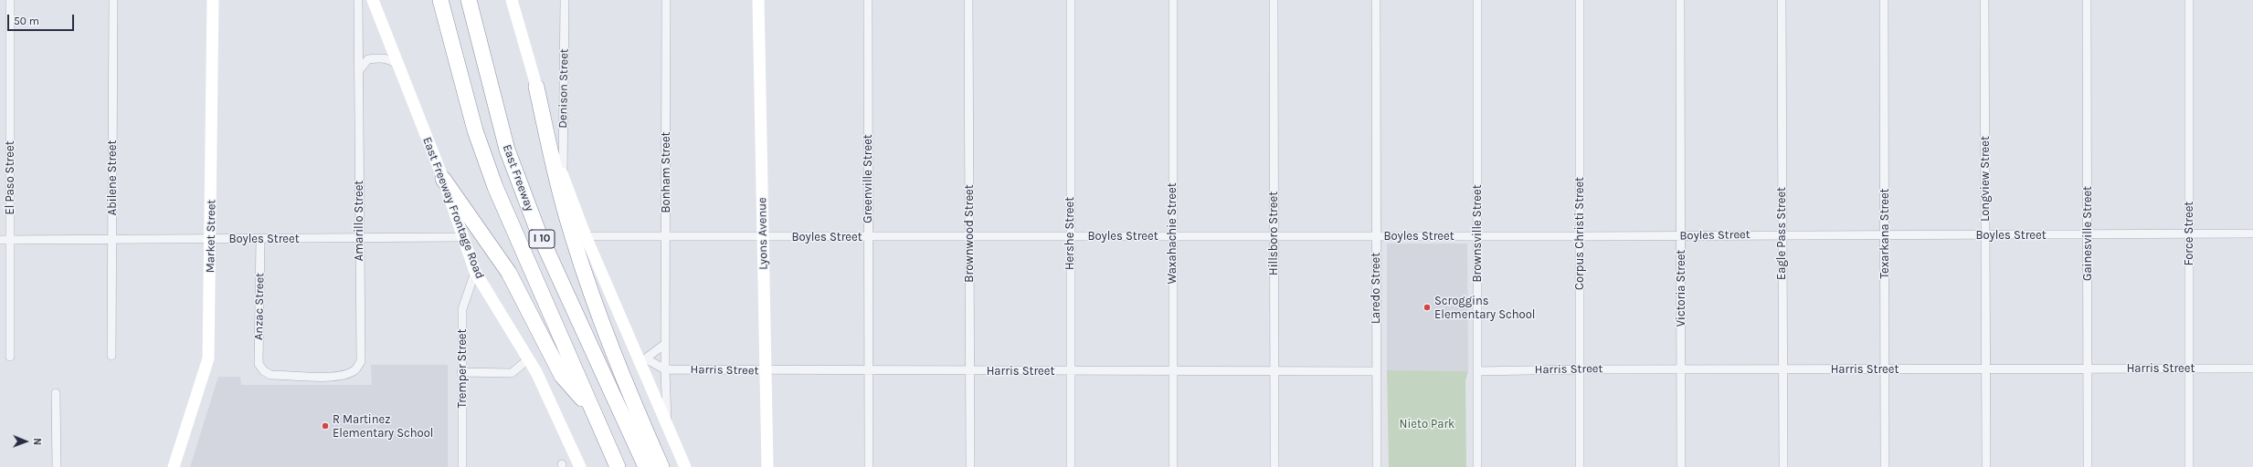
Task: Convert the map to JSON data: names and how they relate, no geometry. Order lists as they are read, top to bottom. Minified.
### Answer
{"streets":{"highway":["East Freeway","I 10"],"main road":["East Freeway Frontage Road","Lyons Avenue","Market Street"],"street":["Denison Street","Bonham Street","El Paso Street","Abilene Street","Greenville Street","Longview Street","Amarillo Street","Brownwood Street","Hershe Street","Waxahachie Street","Hillsboro Street","Brownsville Street","Corpus Christi Street","Eagle Pass Street","Texarkana Street","Gainesville Street","Force Street","Boyles Street","Laredo Street","Victoria Street","Anzac Street","Tremper Street","Harris Street"]},"crossings":[["Bonham Street","Boyles Street"],["Bonham Street","Harris Street"],["El Paso Street","Boyles Street"],["Abilene Street","Boyles Street"],["Greenville Street","Boyles Street"],["Greenville Street","Harris Street"],["Longview Street","Boyles Street"],["Longview Street","Harris Street"],["East Freeway Frontage Road","Boyles Street"],["East Freeway Frontage Road","Tremper Street"],["Amarillo Street","Boyles Street"],["Amarillo Street","Anzac Street"],["Lyons Avenue","Boyles Street"],["Lyons Avenue","Harris Street"],["Brownwood Street","Boyles Street"],["Brownwood Street","Harris Street"],["Hershe Street","Boyles Street"],["Hershe Street","Harris Street"],["Waxahachie Street","Boyles Street"],["Waxahachie Street","Harris Street"],["Hillsboro Street","Boyles Street"],["Hillsboro Street","Harris Street"],["Brownsville Street","Boyles Street"],["Brownsville Street","Harris Street"],["Corpus Christi Street","Boyles Street"],["Corpus Christi Street","Harris Street"],["Eagle Pass Street","Boyles Street"],["Eagle Pass Street","Harris Street"],["Texarkana Street","Boyles Street"],["Texarkana Street","Harris Street"],["Gainesville Street","Boyles Street"],["Gainesville Street","Harris Street"],["Force Street","Boyles Street"],["Force Street","Harris Street"],["Boyles Street","Market Street"],["Boyles Street","Laredo Street"],["Boyles Street","Victoria Street"],["Boyles Street","Anzac Street"],["Laredo Street","Harris Street"],["Victoria Street","Harris Street"]],"parks":["Nieto Park"],"places":["Scroggins Elementary School","R Martinez Elementary School"],"scale_bar":"50 m","north":"right"}
